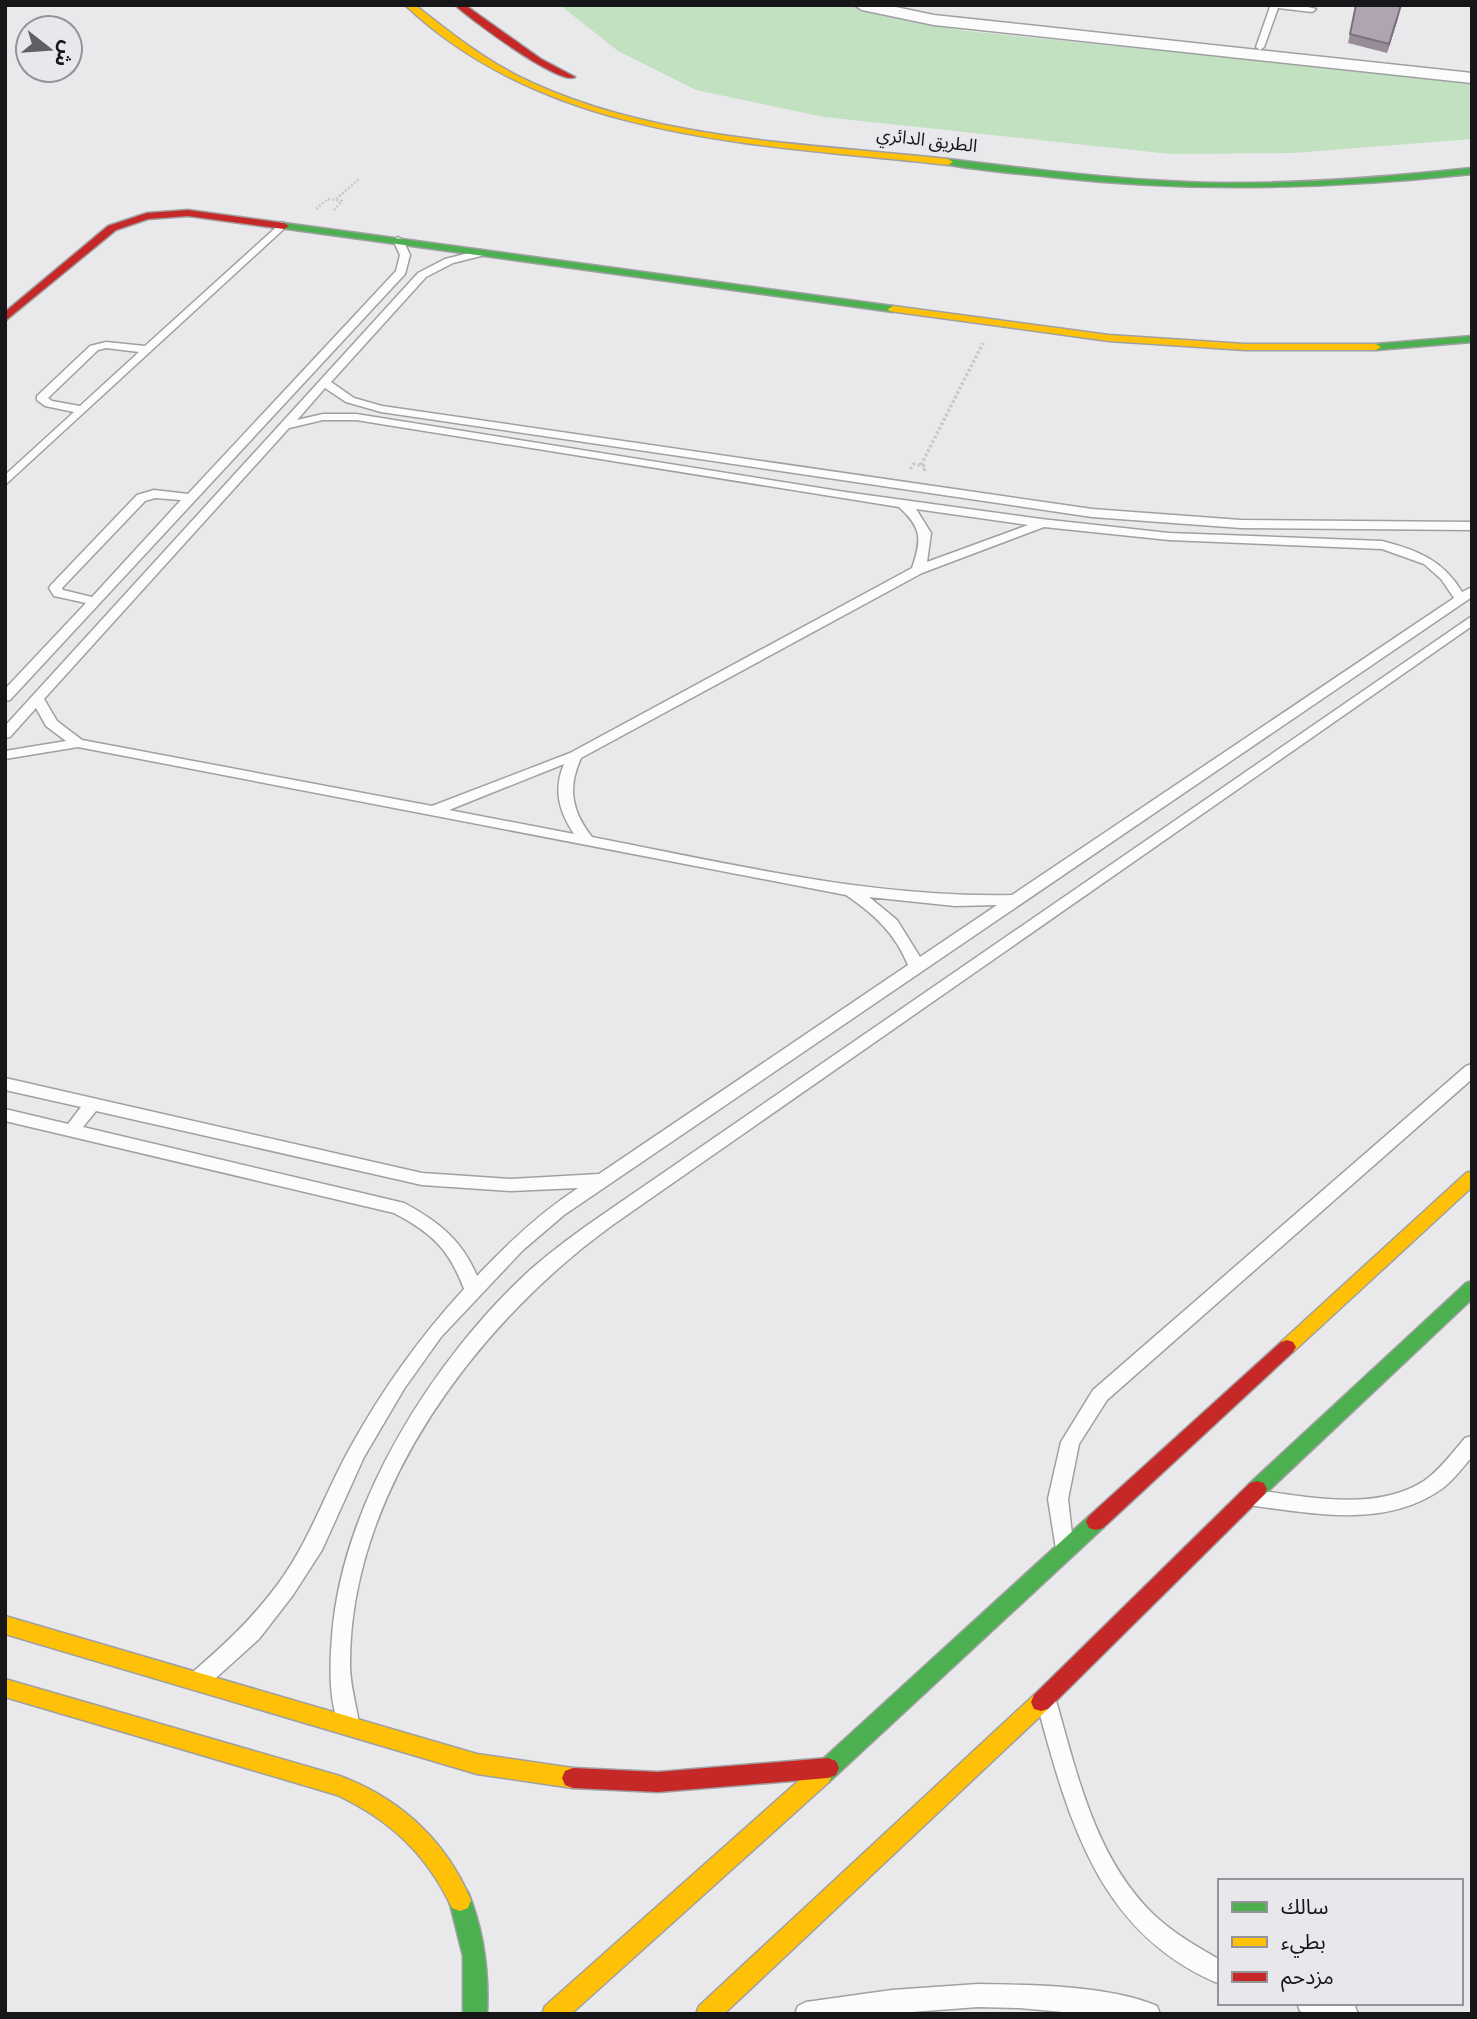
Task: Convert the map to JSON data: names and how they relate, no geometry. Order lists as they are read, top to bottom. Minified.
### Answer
{"streets":{"street":["الطريق الدائري"]},"legend":["سالك","بطيء","مزدحم"],"north":"right"}
